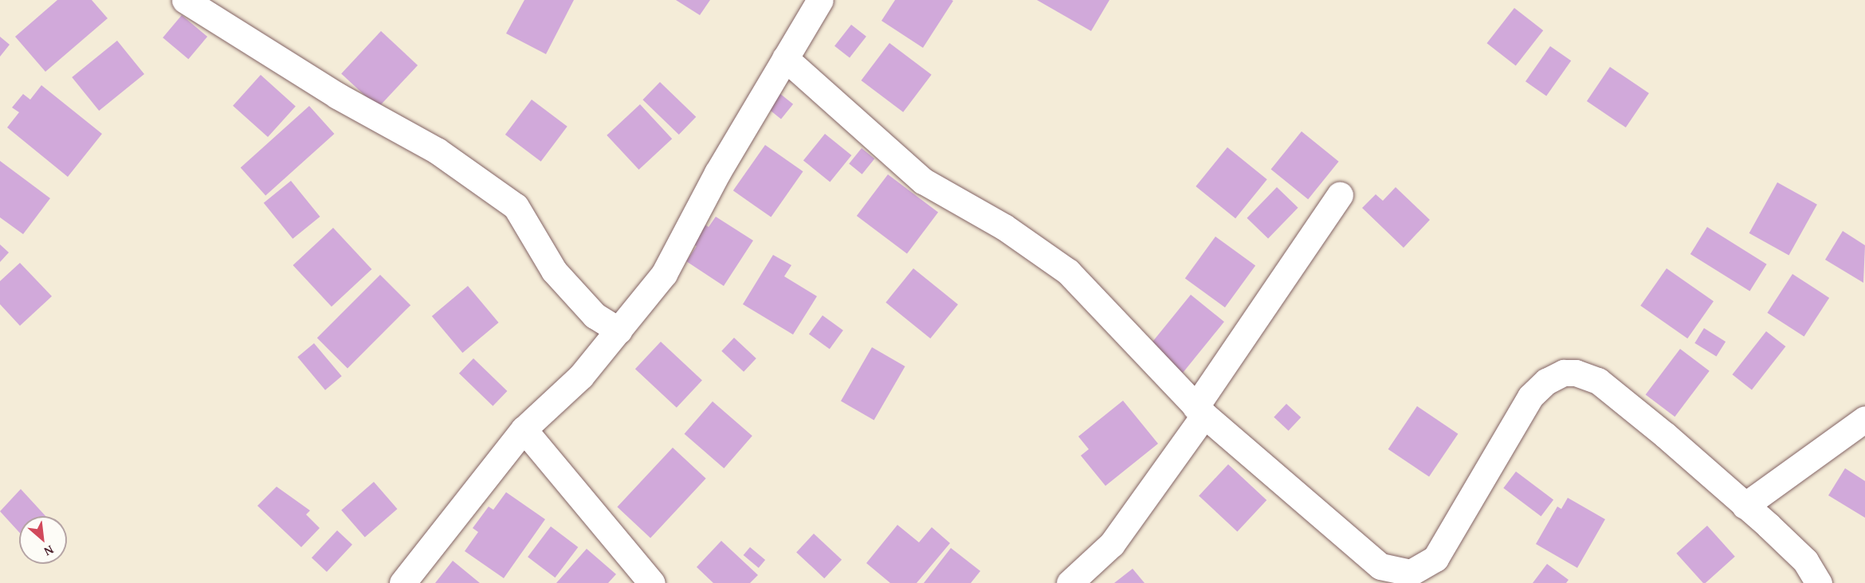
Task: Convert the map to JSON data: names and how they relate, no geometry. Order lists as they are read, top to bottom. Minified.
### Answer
{"north":"bottom right"}
